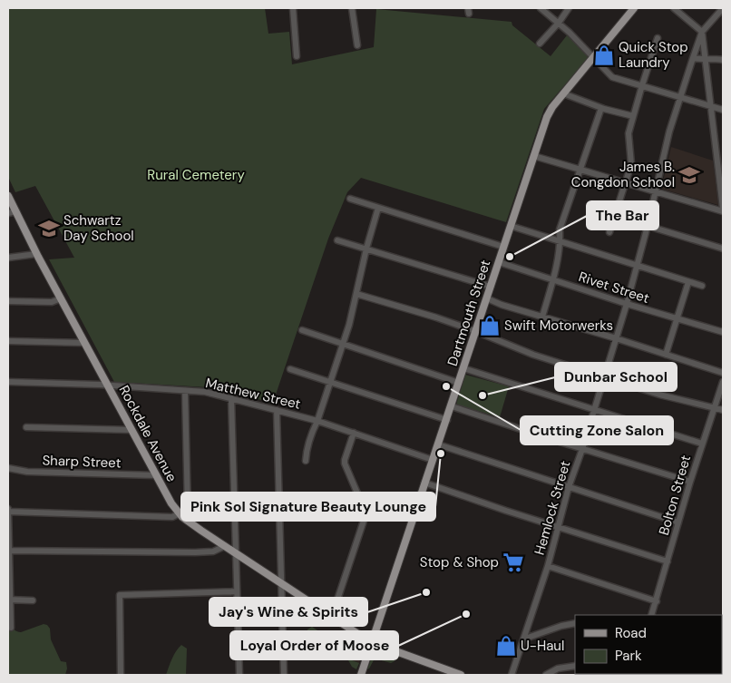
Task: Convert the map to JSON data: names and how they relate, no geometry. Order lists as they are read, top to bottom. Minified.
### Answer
{"streets":{"main road":["Dartmouth Street","Rockdale Avenue"],"street":["Rivet Street","Matthew Street","Sharp Street","Bolton Street","Hemlock Street"]},"crossings":[["Rivet Street","Dartmouth Street"],["Rivet Street","Hemlock Street"],["Dartmouth Street","Matthew Street"],["Dartmouth Street","Rockdale Avenue"],["Matthew Street","Rockdale Avenue"],["Rockdale Avenue","Sharp Street"]],"parks":["Rural Cemetery"],"places":{"shop":["Quick Stop Laundry","Swift Motorwerks","U-Haul"],"school or university":["James B. Congdon School","Schwartz Day School"],"other":["The Bar","Cutting Zone Salon","Dunbar School","Pink Sol Signature Beauty Lounge","Jay's Wine & Spirits","Loyal Order of Moose"],"supermarket":["Stop & Shop"]},"legend":["Road","Park"]}
